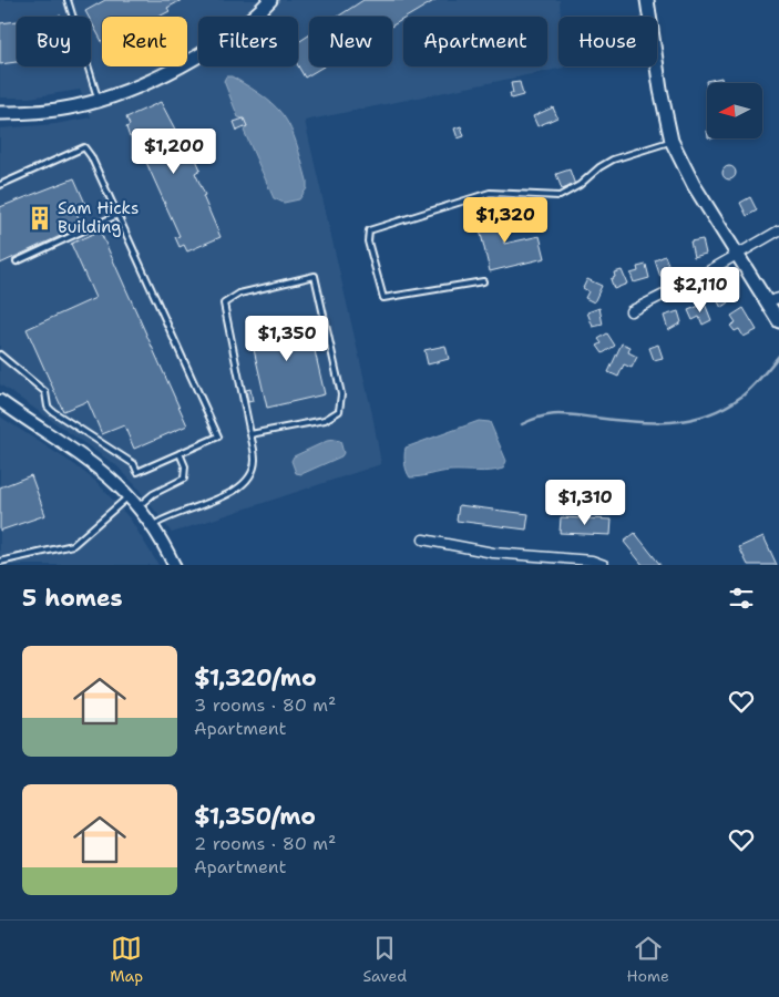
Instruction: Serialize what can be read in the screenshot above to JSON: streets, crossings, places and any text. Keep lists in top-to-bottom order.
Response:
{
  "places": {
    "building": ["Sam Hicks Building"]
  },
  "north": "left",
  "page": {
    "chip": [
      "Buy",
      "Rent",
      "Filters",
      "New",
      "Apartment",
      "House"
    ],
    "price": [
      "$1,200",
      "$1,320",
      "$2,110",
      "$1,350",
      "$1,310"
    ],
    "heading": "5 homes",
    "list": [
      {
        "name": "$1,320/mo",
        "note": "3 rooms · 80 m² · Apartment"
      },
      {
        "name": "$1,350/mo",
        "note": "2 rooms · 80 m² · Apartment"
      }
    ],
    "tabs": ["Map", "Saved", "Home"]
  }
}
